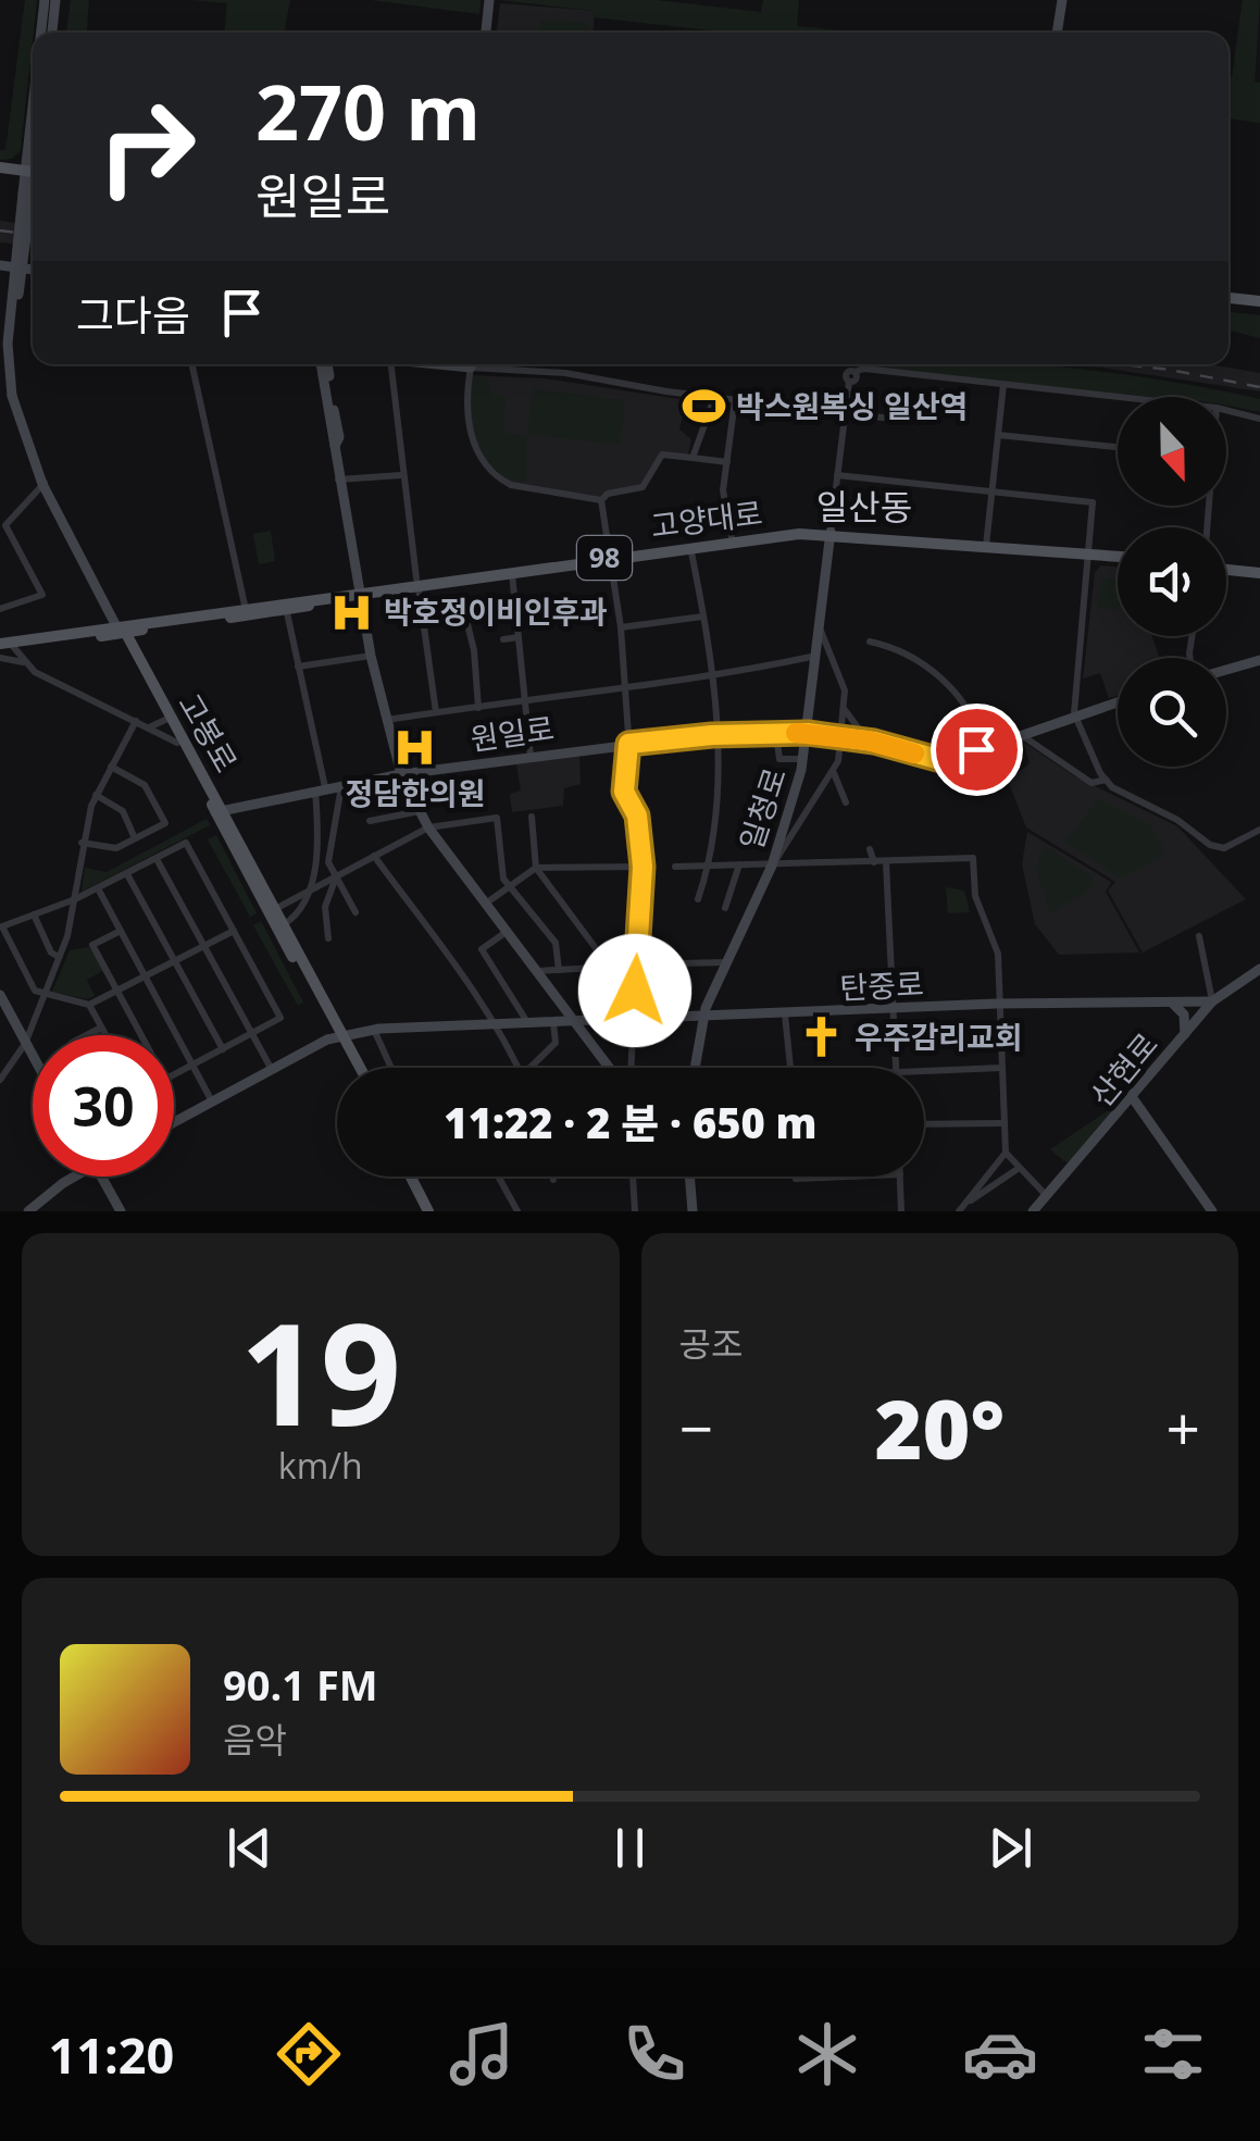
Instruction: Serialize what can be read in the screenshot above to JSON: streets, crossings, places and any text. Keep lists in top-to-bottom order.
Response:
{
  "streets": {
    "main road": ["고양대로", "98", "고봉로"],
    "street": [
      "원일로",
      "일청로",
      "탄중로",
      "산현로"
    ]
  },
  "crossings": [
    ["고양대로", "고봉로"],
    ["고양대로", "일청로"],
    ["고봉로", "원일로"],
    ["고봉로", "탄중로"],
    ["원일로", "일청로"],
    ["일청로", "탄중로"],
    ["탄중로", "산현로"]
  ],
  "districts": ["일산동"],
  "places": {
    "sports": ["박스원복싱 일산역"],
    "hospital": ["박호정이비인후과", "정담한의원"],
    "church": ["우주감리교회"]
  },
  "north": "bottom",
  "page": {
    "turn": ["270 m", "원일로"],
    "then": "그다음",
    "limit": "30",
    "trip": "11:22 · 2 분 · 650 m",
    "tile": [
      ["19", "km/h"],
      "공조"
    ],
    "heat": ["−", "20°", "+"],
    "song": ["90.1 FM", "음악"],
    "tabs": "11:20"
  }
}
